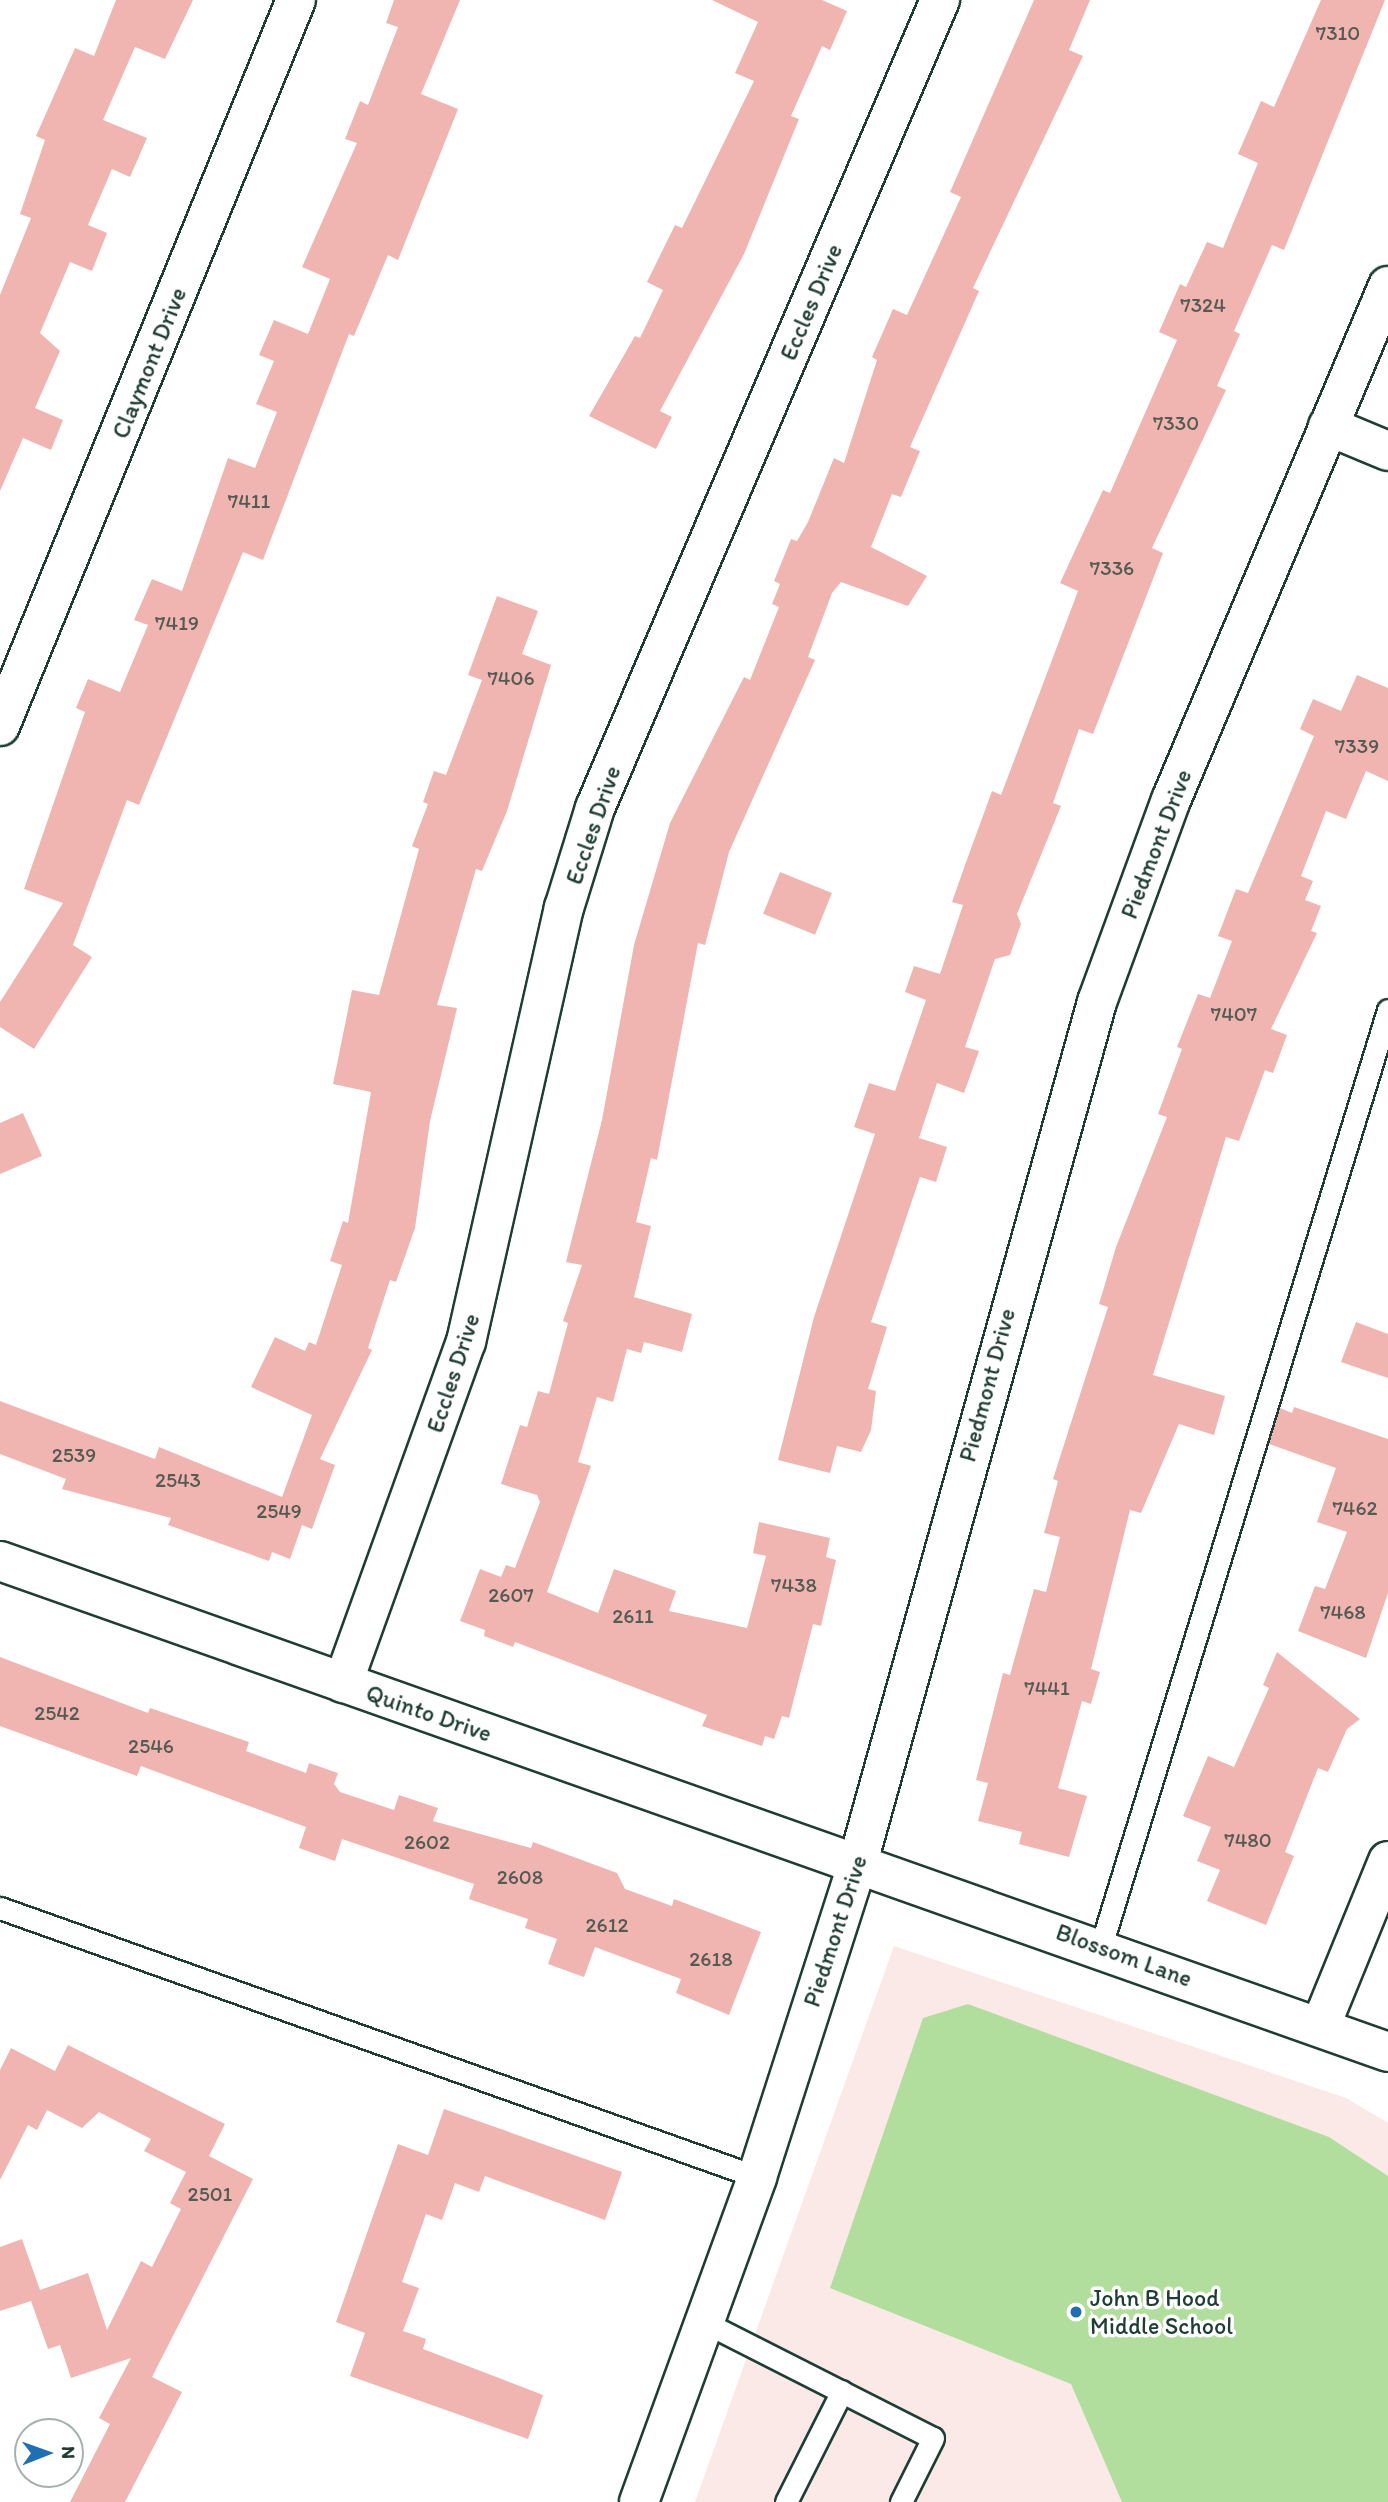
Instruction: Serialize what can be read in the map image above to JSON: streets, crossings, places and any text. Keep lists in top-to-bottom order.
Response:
{
  "streets": {
    "street": [
      "Eccles Drive",
      "Claymont Drive",
      "Piedmont Drive",
      "Quinto Drive",
      "Blossom Lane"
    ]
  },
  "crossings": [
    ["Eccles Drive", "Quinto Drive"],
    ["Piedmont Drive", "Quinto Drive"],
    ["Piedmont Drive", "Blossom Lane"],
    ["Quinto Drive", "Blossom Lane"]
  ],
  "places": ["John B Hood Middle School"],
  "house_numbers": [
    "7310",
    "7324",
    "7330",
    "7411",
    "7336",
    "7419",
    "7406",
    "7339",
    "7407",
    "2539",
    "2543",
    "7462",
    "2549",
    "7438",
    "2607",
    "7468",
    "2611",
    "7441",
    "2542",
    "2546",
    "7480",
    "2602",
    "2608",
    "2612",
    "2618",
    "2501"
  ],
  "north": "right"
}
